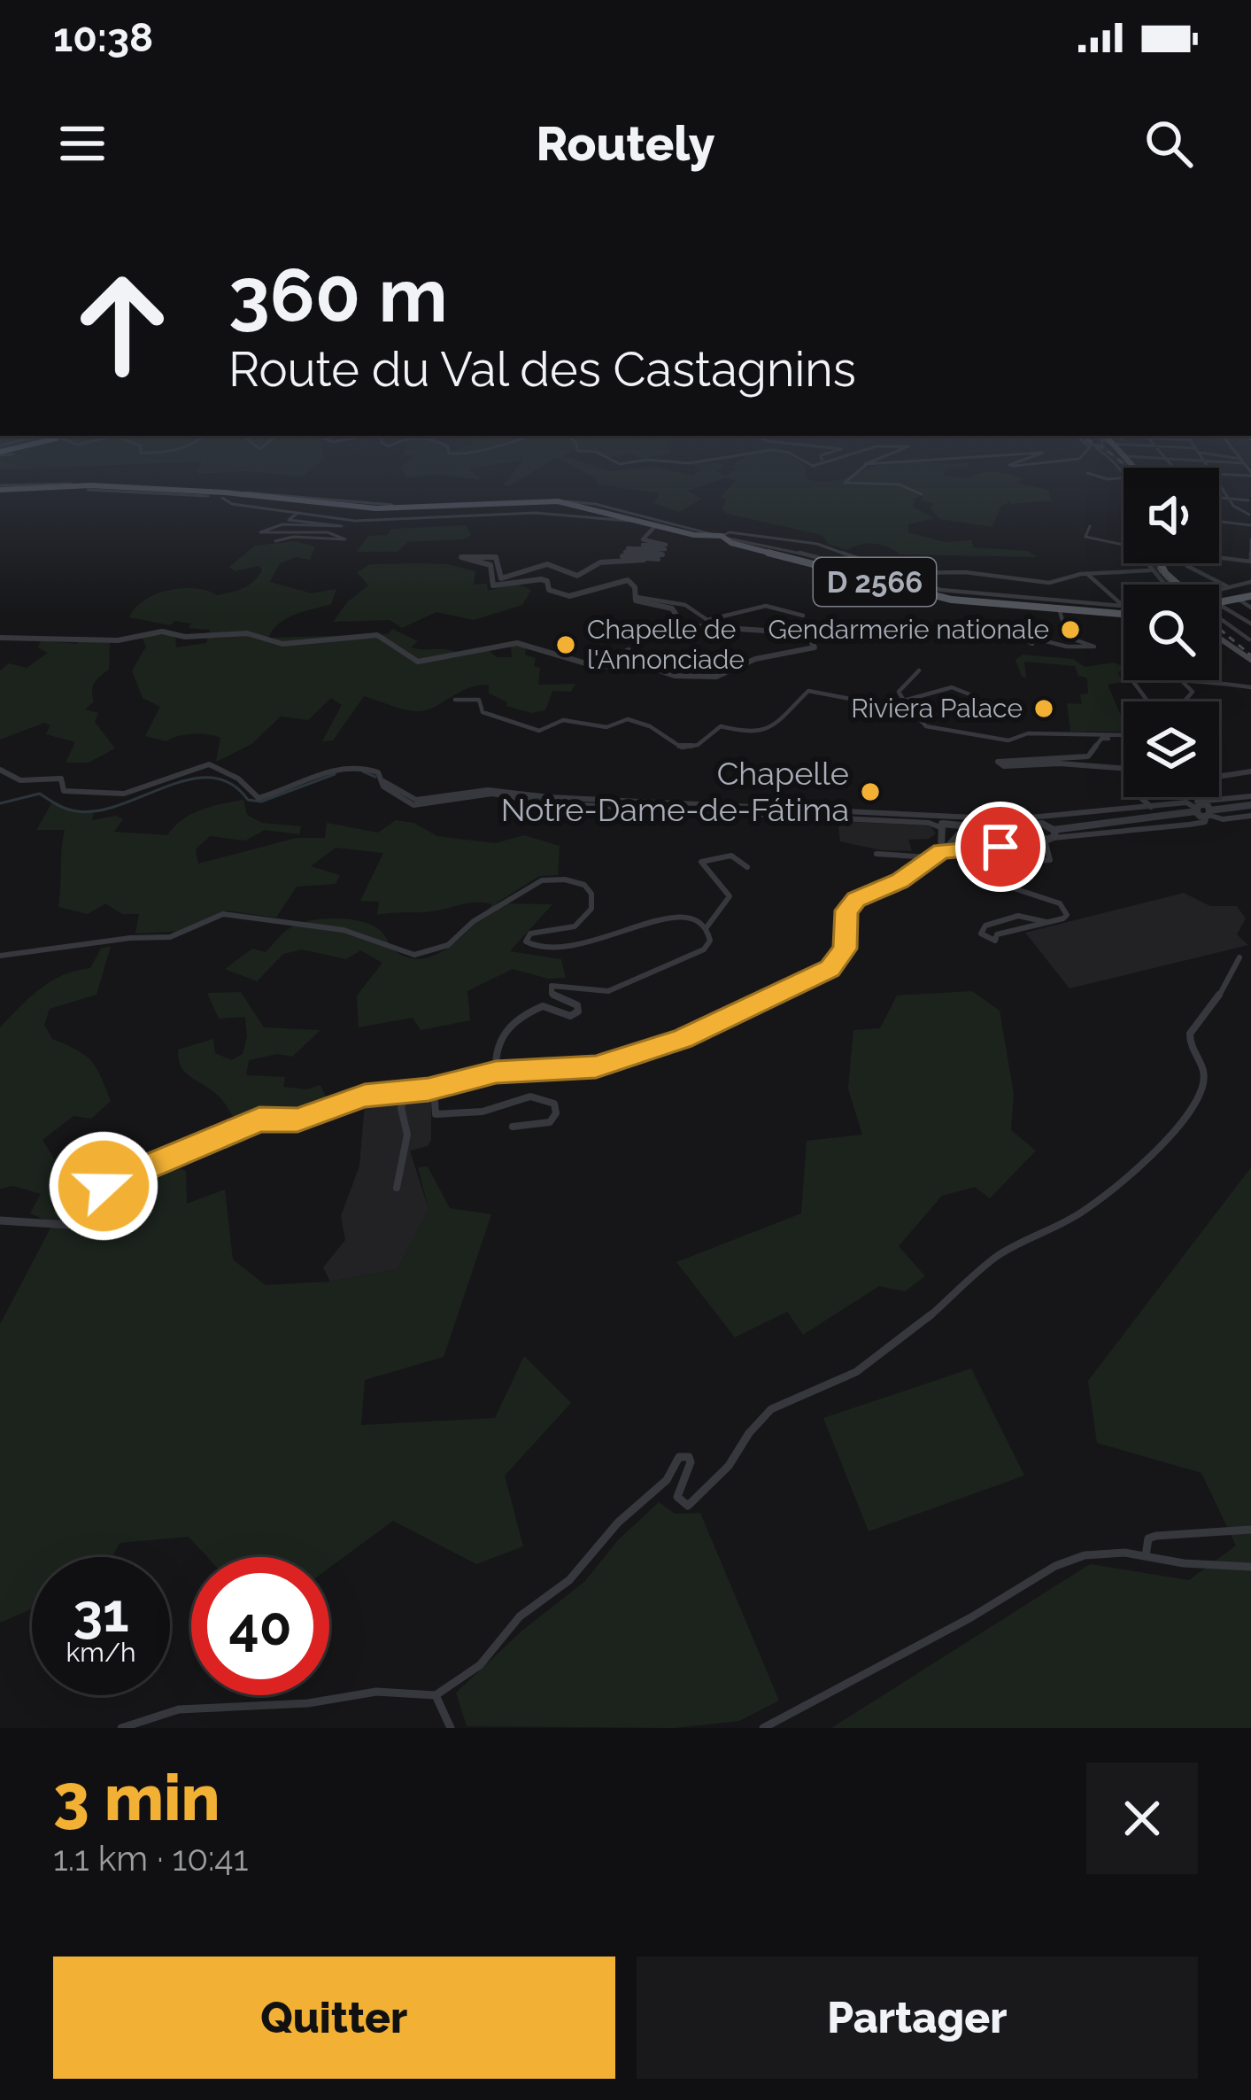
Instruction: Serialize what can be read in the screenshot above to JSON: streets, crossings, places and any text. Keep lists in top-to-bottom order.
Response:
{
  "streets": {
    "main road": ["D 2566"]
  },
  "places": [
    "Gendarmerie nationale",
    "Chapelle de l'Annonciade",
    "Riviera Palace",
    "Chapelle Notre-Dame-de-Fátima"
  ],
  "page": {
    "status": "10:38",
    "header": "Routely",
    "turn": ["360 m", "Route du Val des Castagnins"],
    "speed": "31 km/h",
    "limit": "40",
    "heading": ["3 min", "1.1 km · 10:41"],
    "buttons": ["Quitter", "Partager"]
  }
}
